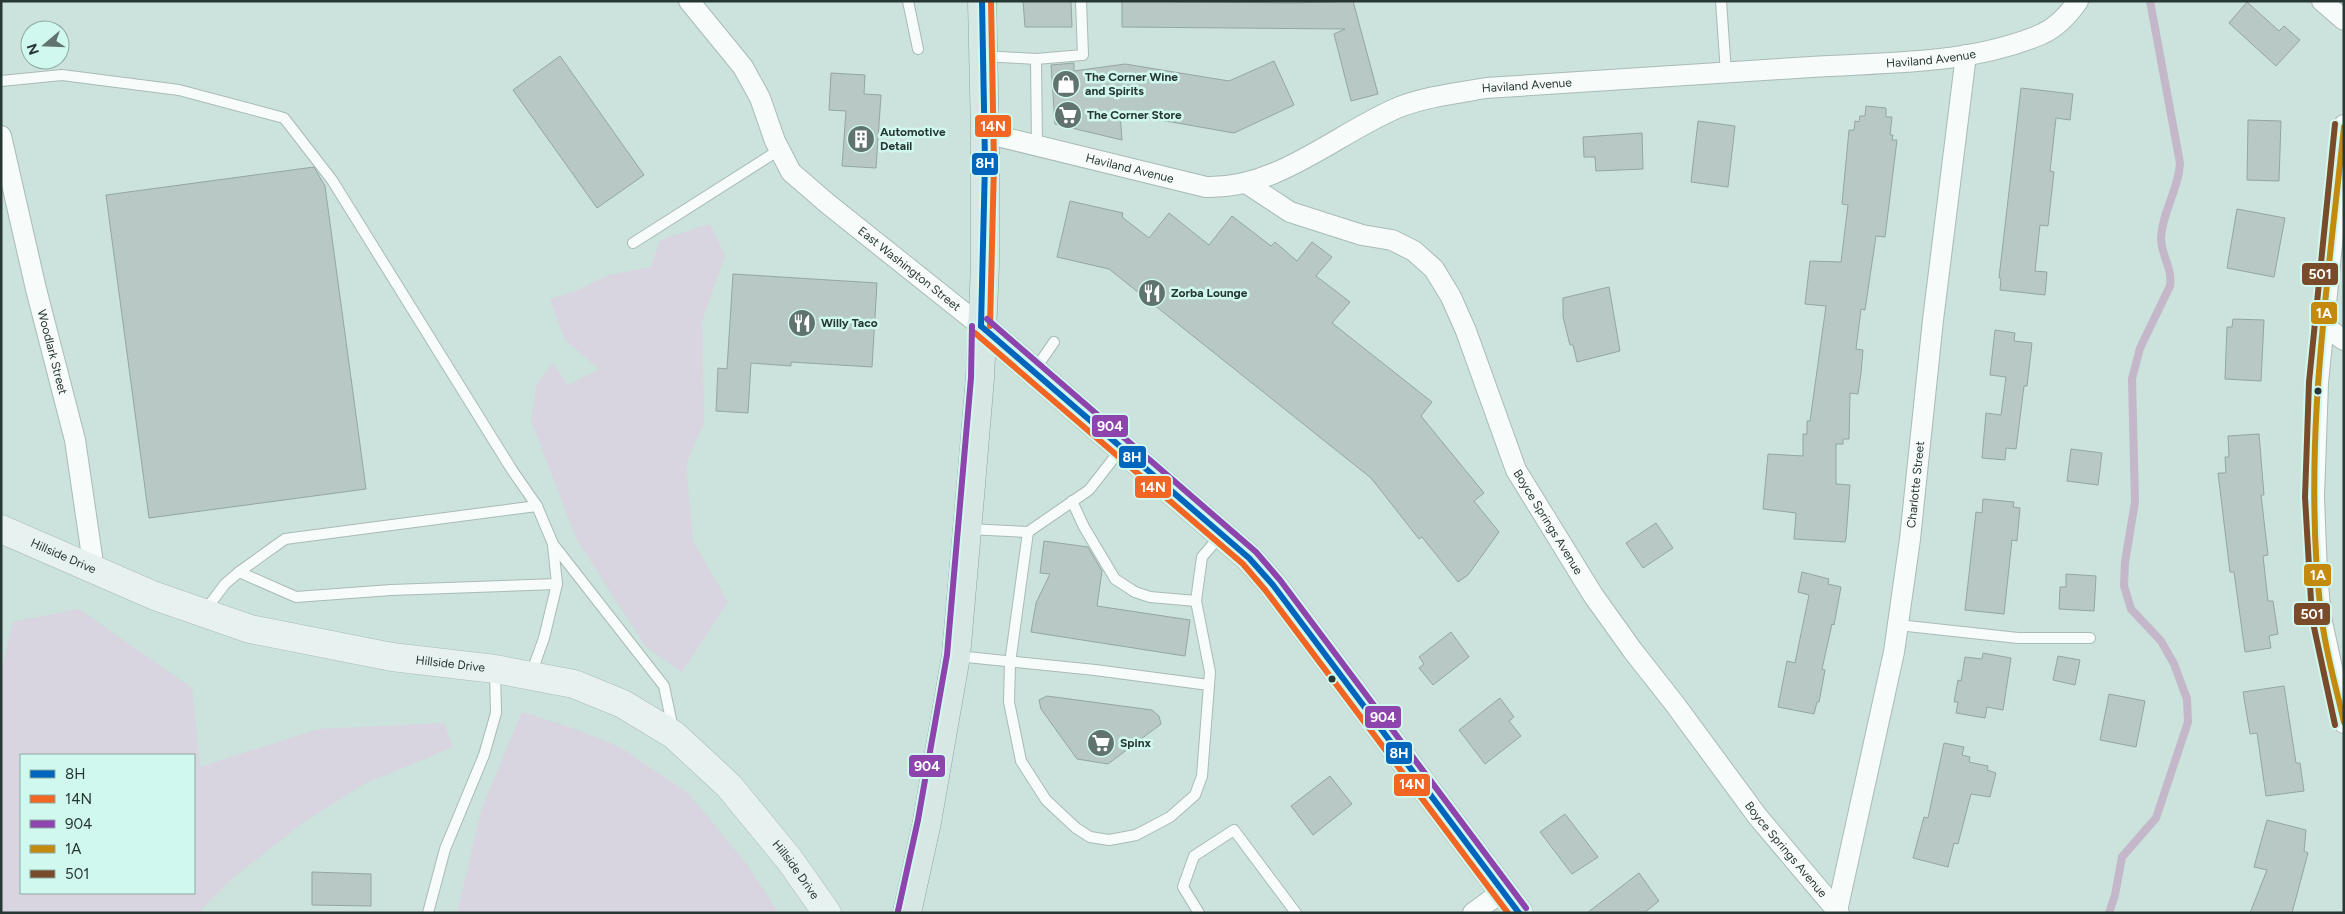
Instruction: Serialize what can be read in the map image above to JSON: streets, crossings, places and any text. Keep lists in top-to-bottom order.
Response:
{
  "streets": {
    "street": [
      "Haviland Avenue",
      "East Washington Street",
      "Woodlark Street",
      "Charlotte Street",
      "Boyce Springs Avenue",
      "Hillside Drive"
    ]
  },
  "crossings": [
    ["Haviland Avenue", "Charlotte Street"],
    ["Haviland Avenue", "Boyce Springs Avenue"],
    ["Woodlark Street", "Hillside Drive"],
    ["Charlotte Street", "Boyce Springs Avenue"]
  ],
  "places": {
    "shop": ["The Corner Wine and Spirits"],
    "supermarket": ["The Corner Store", "Spinx"],
    "building": ["Automotive Detail"],
    "restaurant": ["Zorba Lounge", "Willy Taco"]
  },
  "lines": [
    "transit line 8H",
    "transit line 14N",
    "transit line 501",
    "transit line 1A",
    "transit line 904"
  ],
  "legend": [
    "8H",
    "14N",
    "904",
    "1A",
    "501"
  ],
  "north": "left"
}
